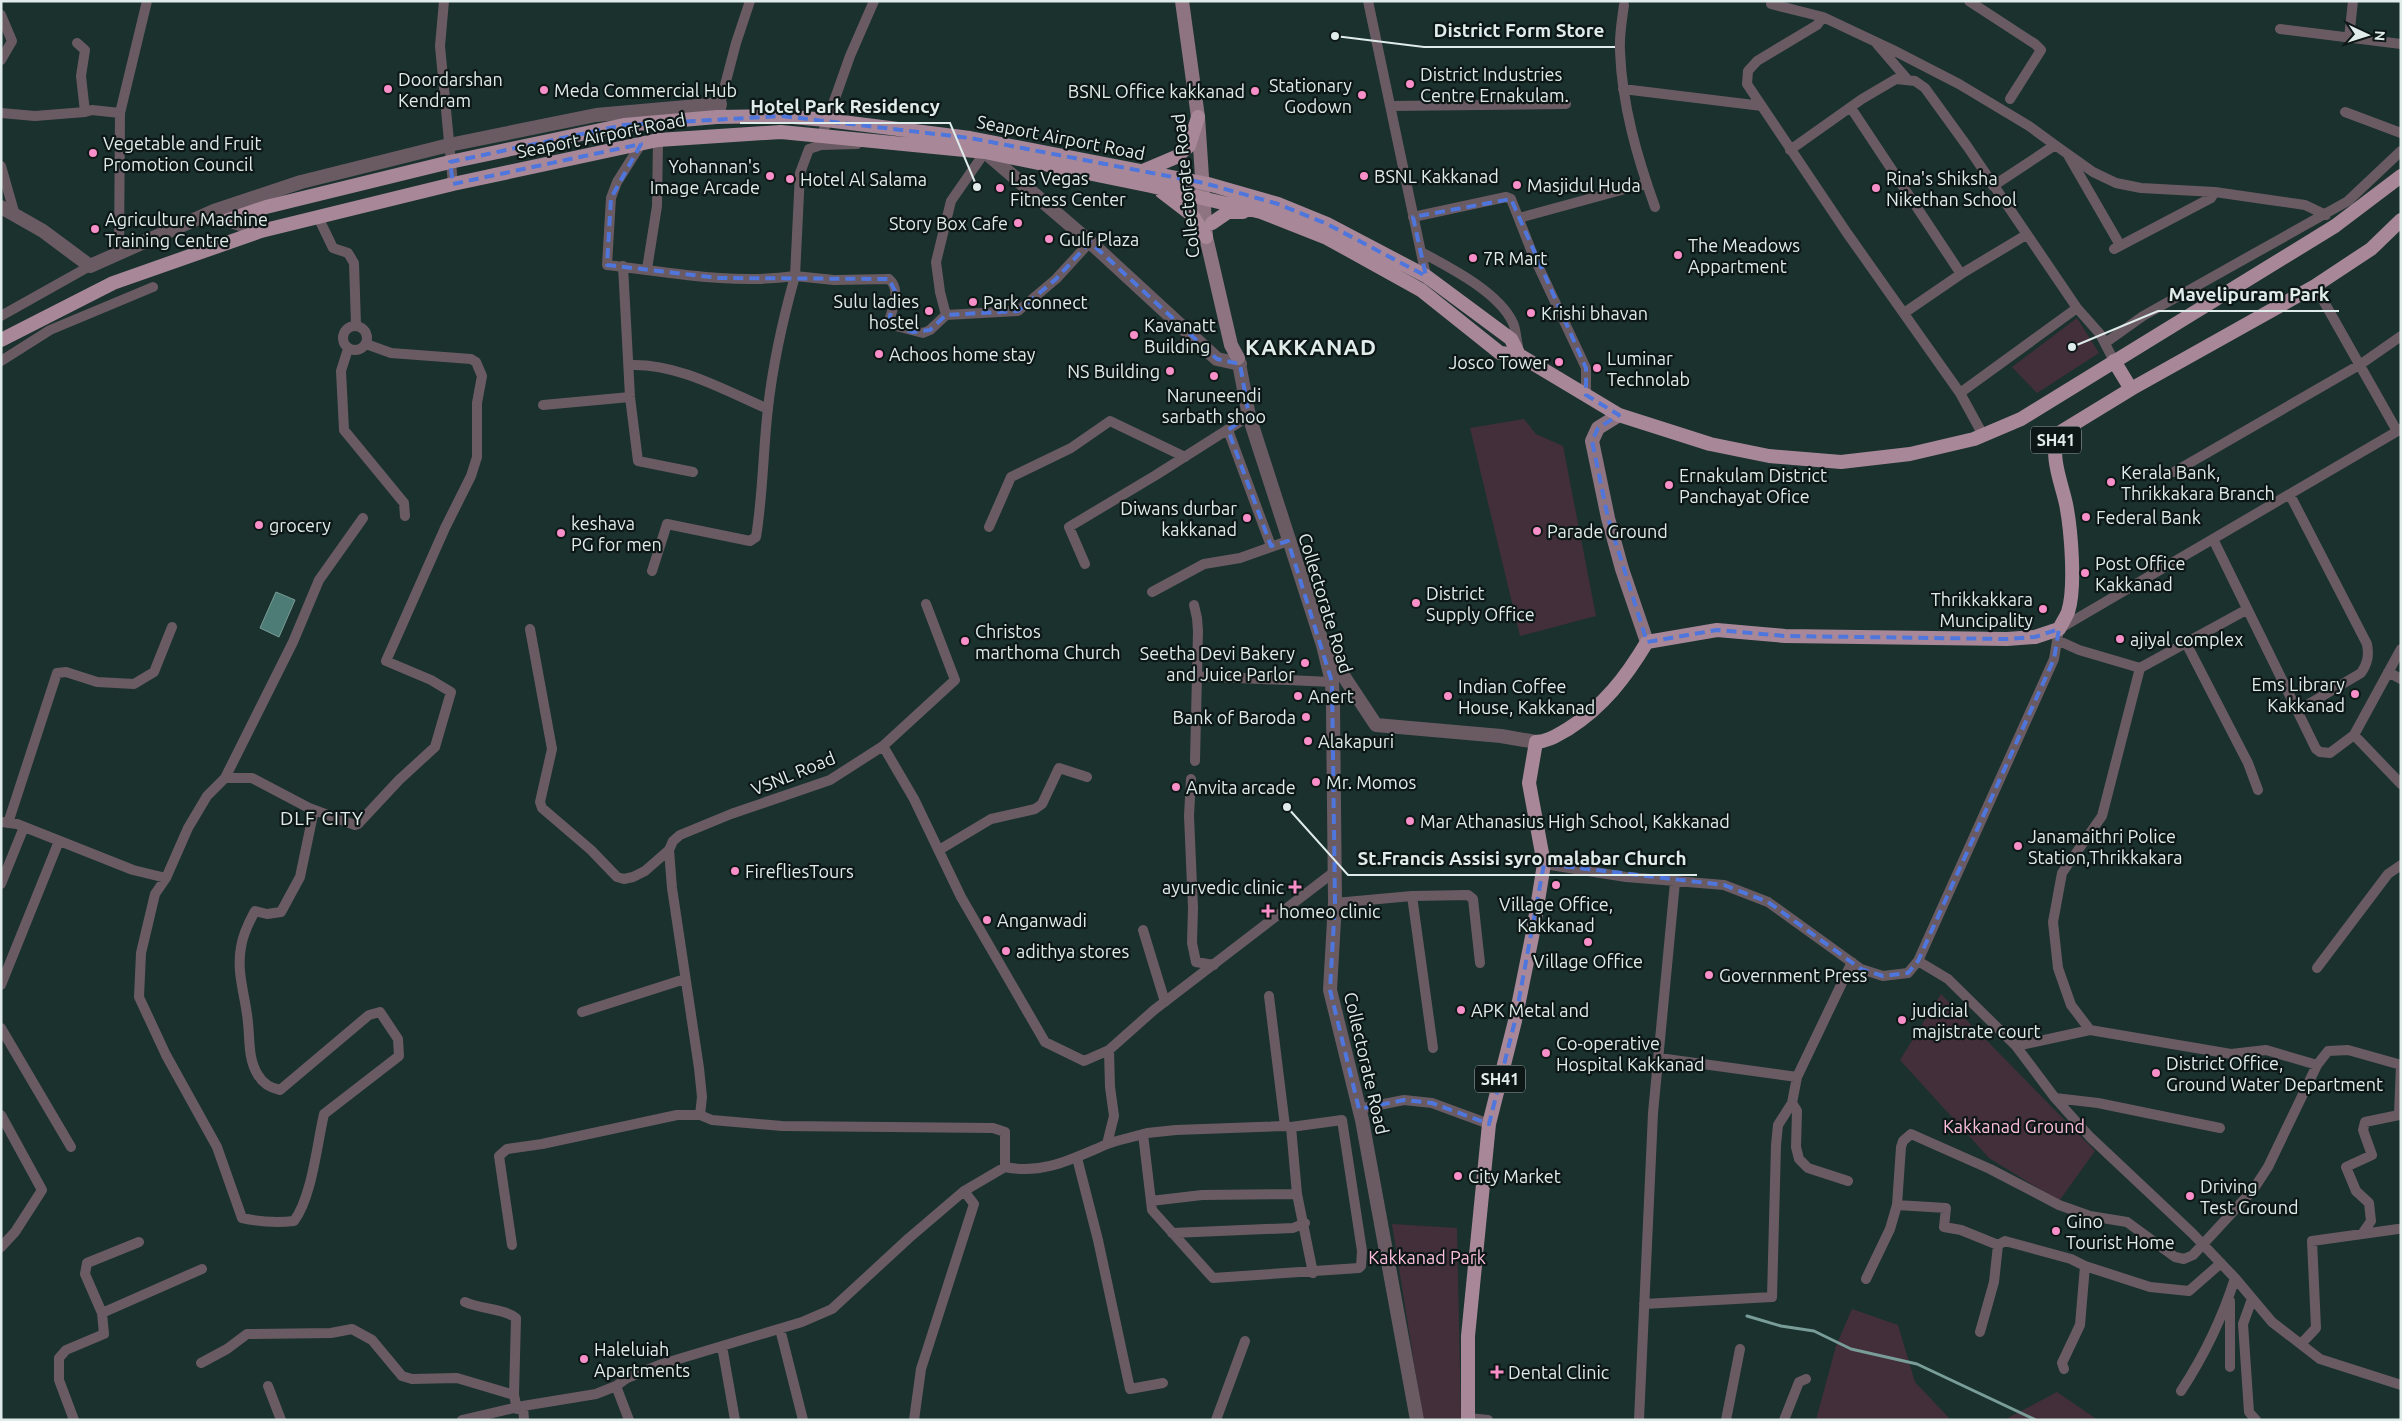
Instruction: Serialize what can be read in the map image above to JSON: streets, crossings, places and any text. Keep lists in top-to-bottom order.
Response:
{
  "streets": {
    "main road": ["Seaport Airport Road", "Collectorate Road", "SH41"],
    "street": ["VSNL Road"]
  },
  "crossings": [
    ["Seaport Airport Road", "Collectorate Road"]
  ],
  "districts": ["KAKKANAD", "DLF CITY"],
  "parks": ["Kakkanad Ground", "Kakkanad Park"],
  "places": {
    "other": [
      "District Form Store",
      "District Industries Centre Ernakulam.",
      "Doordarshan Kendram",
      "Meda Commercial Hub",
      "BSNL Office kakkanad",
      "Stationary Godown",
      "Vegetable and Fruit Promotion Council",
      "Yohannan's Image Arcade",
      "BSNL Kakkanad",
      "Hotel Al Salama",
      "Masjidul Huda",
      "Hotel Park Residency",
      "Las Vegas Fitness Center",
      "Rina's Shiksha Nikethan School",
      "Story Box Cafe",
      "Agriculture Machine Training Centre",
      "Gulf Plaza",
      "The Meadows Appartment",
      "7R Mart",
      "Park connect",
      "Sulu ladies hostel",
      "Krishi bhavan",
      "Kavanatt Building",
      "Mavelipuram Park",
      "Achoos home stay",
      "Josco Tower",
      "Luminar Technolab",
      "NS Building",
      "Naruneendi sarbath shoo",
      "Kerala Bank, Thrikkakara Branch",
      "Ernakulam District Panchayat Ofice",
      "Federal Bank",
      "Diwans durbar kakkanad",
      "grocery",
      "Parade Ground",
      "keshava PG for men",
      "Post Office Kakkanad",
      "District Supply Office",
      "Thrikkakkara Muncipality",
      "ajiyal complex",
      "Christos marthoma Church",
      "Seetha Devi Bakery and Juice Parlor",
      "Ems Library Kakkanad",
      "Anert",
      "Indian Coffee House, Kakkanad",
      "Bank of Baroda",
      "Alakapuri",
      "Mr. Momos",
      "Anvita arcade",
      "St.Francis Assisi syro malabar Church",
      "Mar Athanasius High School, Kakkanad",
      "Janamaithri Police Station,Thrikkakara",
      "FirefliesTours",
      "Village Office, Kakkanad",
      "Anganwadi",
      "Village Office",
      "adithya stores",
      "Government Press",
      "APK Metal and",
      "judicial majistrate court",
      "Co-operative Hospital Kakkanad",
      "District Office, Ground Water Department",
      "City Market",
      "Driving Test Ground",
      "Gino Tourist Home",
      "Haleluiah Apartments"
    ],
    "health": ["ayurvedic clinic", "homeo clinic", "Dental Clinic"]
  },
  "north": "right"
}
